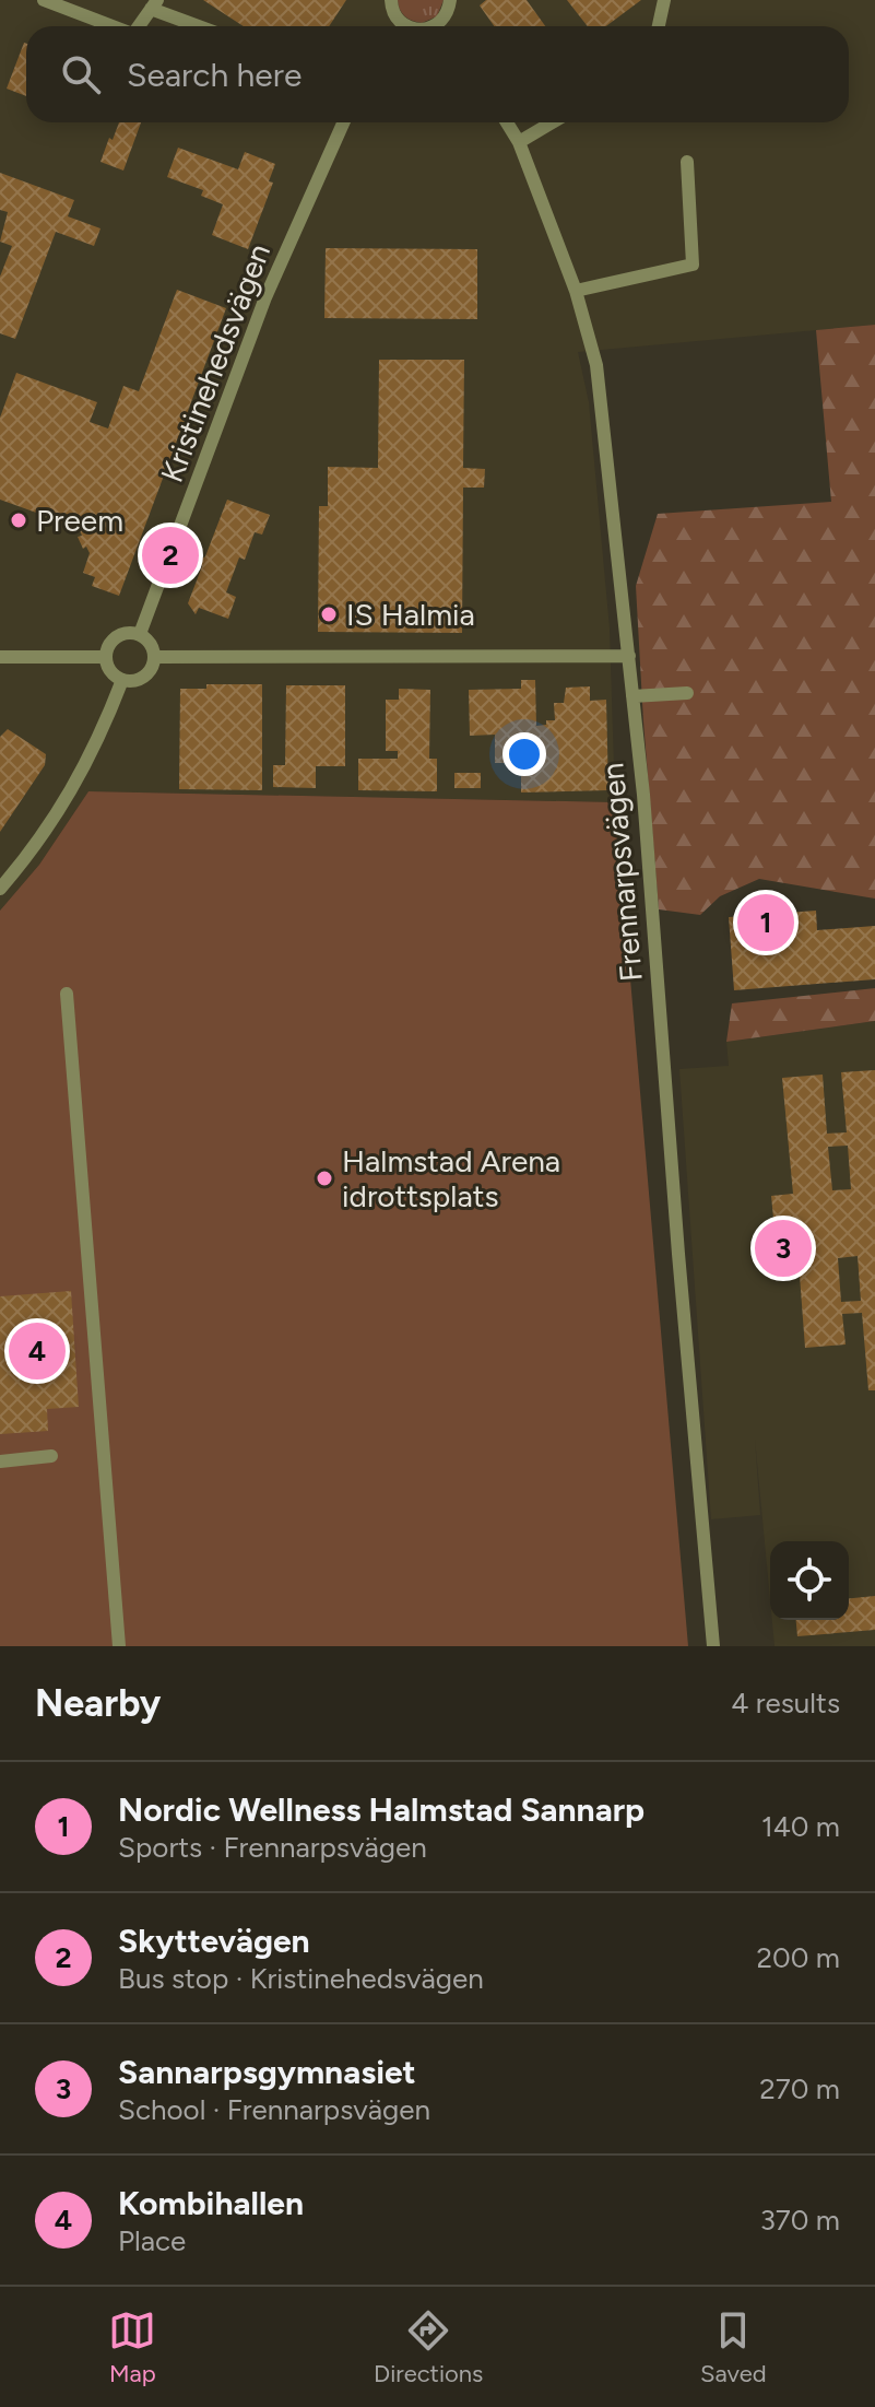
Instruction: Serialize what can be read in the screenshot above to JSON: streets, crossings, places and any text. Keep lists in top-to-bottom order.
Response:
{
  "streets": {
    "street": ["Kristinehedsvägen", "Frennarpsvägen"]
  },
  "places": ["Preem", "IS Halmia", "Halmstad Arena idrottsplats"],
  "page": {
    "search": "Search here",
    "pins": [
      "2",
      "1",
      "3",
      "4"
    ],
    "heading": ["Nearby", "4 results"],
    "list": [
      {
        "mark": "1",
        "name": "Nordic Wellness Halmstad Sannarp",
        "note": "Sports · Frennarpsvägen",
        "value": "140 m"
      },
      {
        "mark": "2",
        "name": "Skyttevägen",
        "note": "Bus stop · Kristinehedsvägen",
        "value": "200 m"
      },
      {
        "mark": "3",
        "name": "Sannarpsgymnasiet",
        "note": "School · Frennarpsvägen",
        "value": "270 m"
      },
      {
        "mark": "4",
        "name": "Kombihallen",
        "note": "Place",
        "value": "370 m"
      }
    ],
    "nav": ["Map", "Directions", "Saved"]
  }
}
